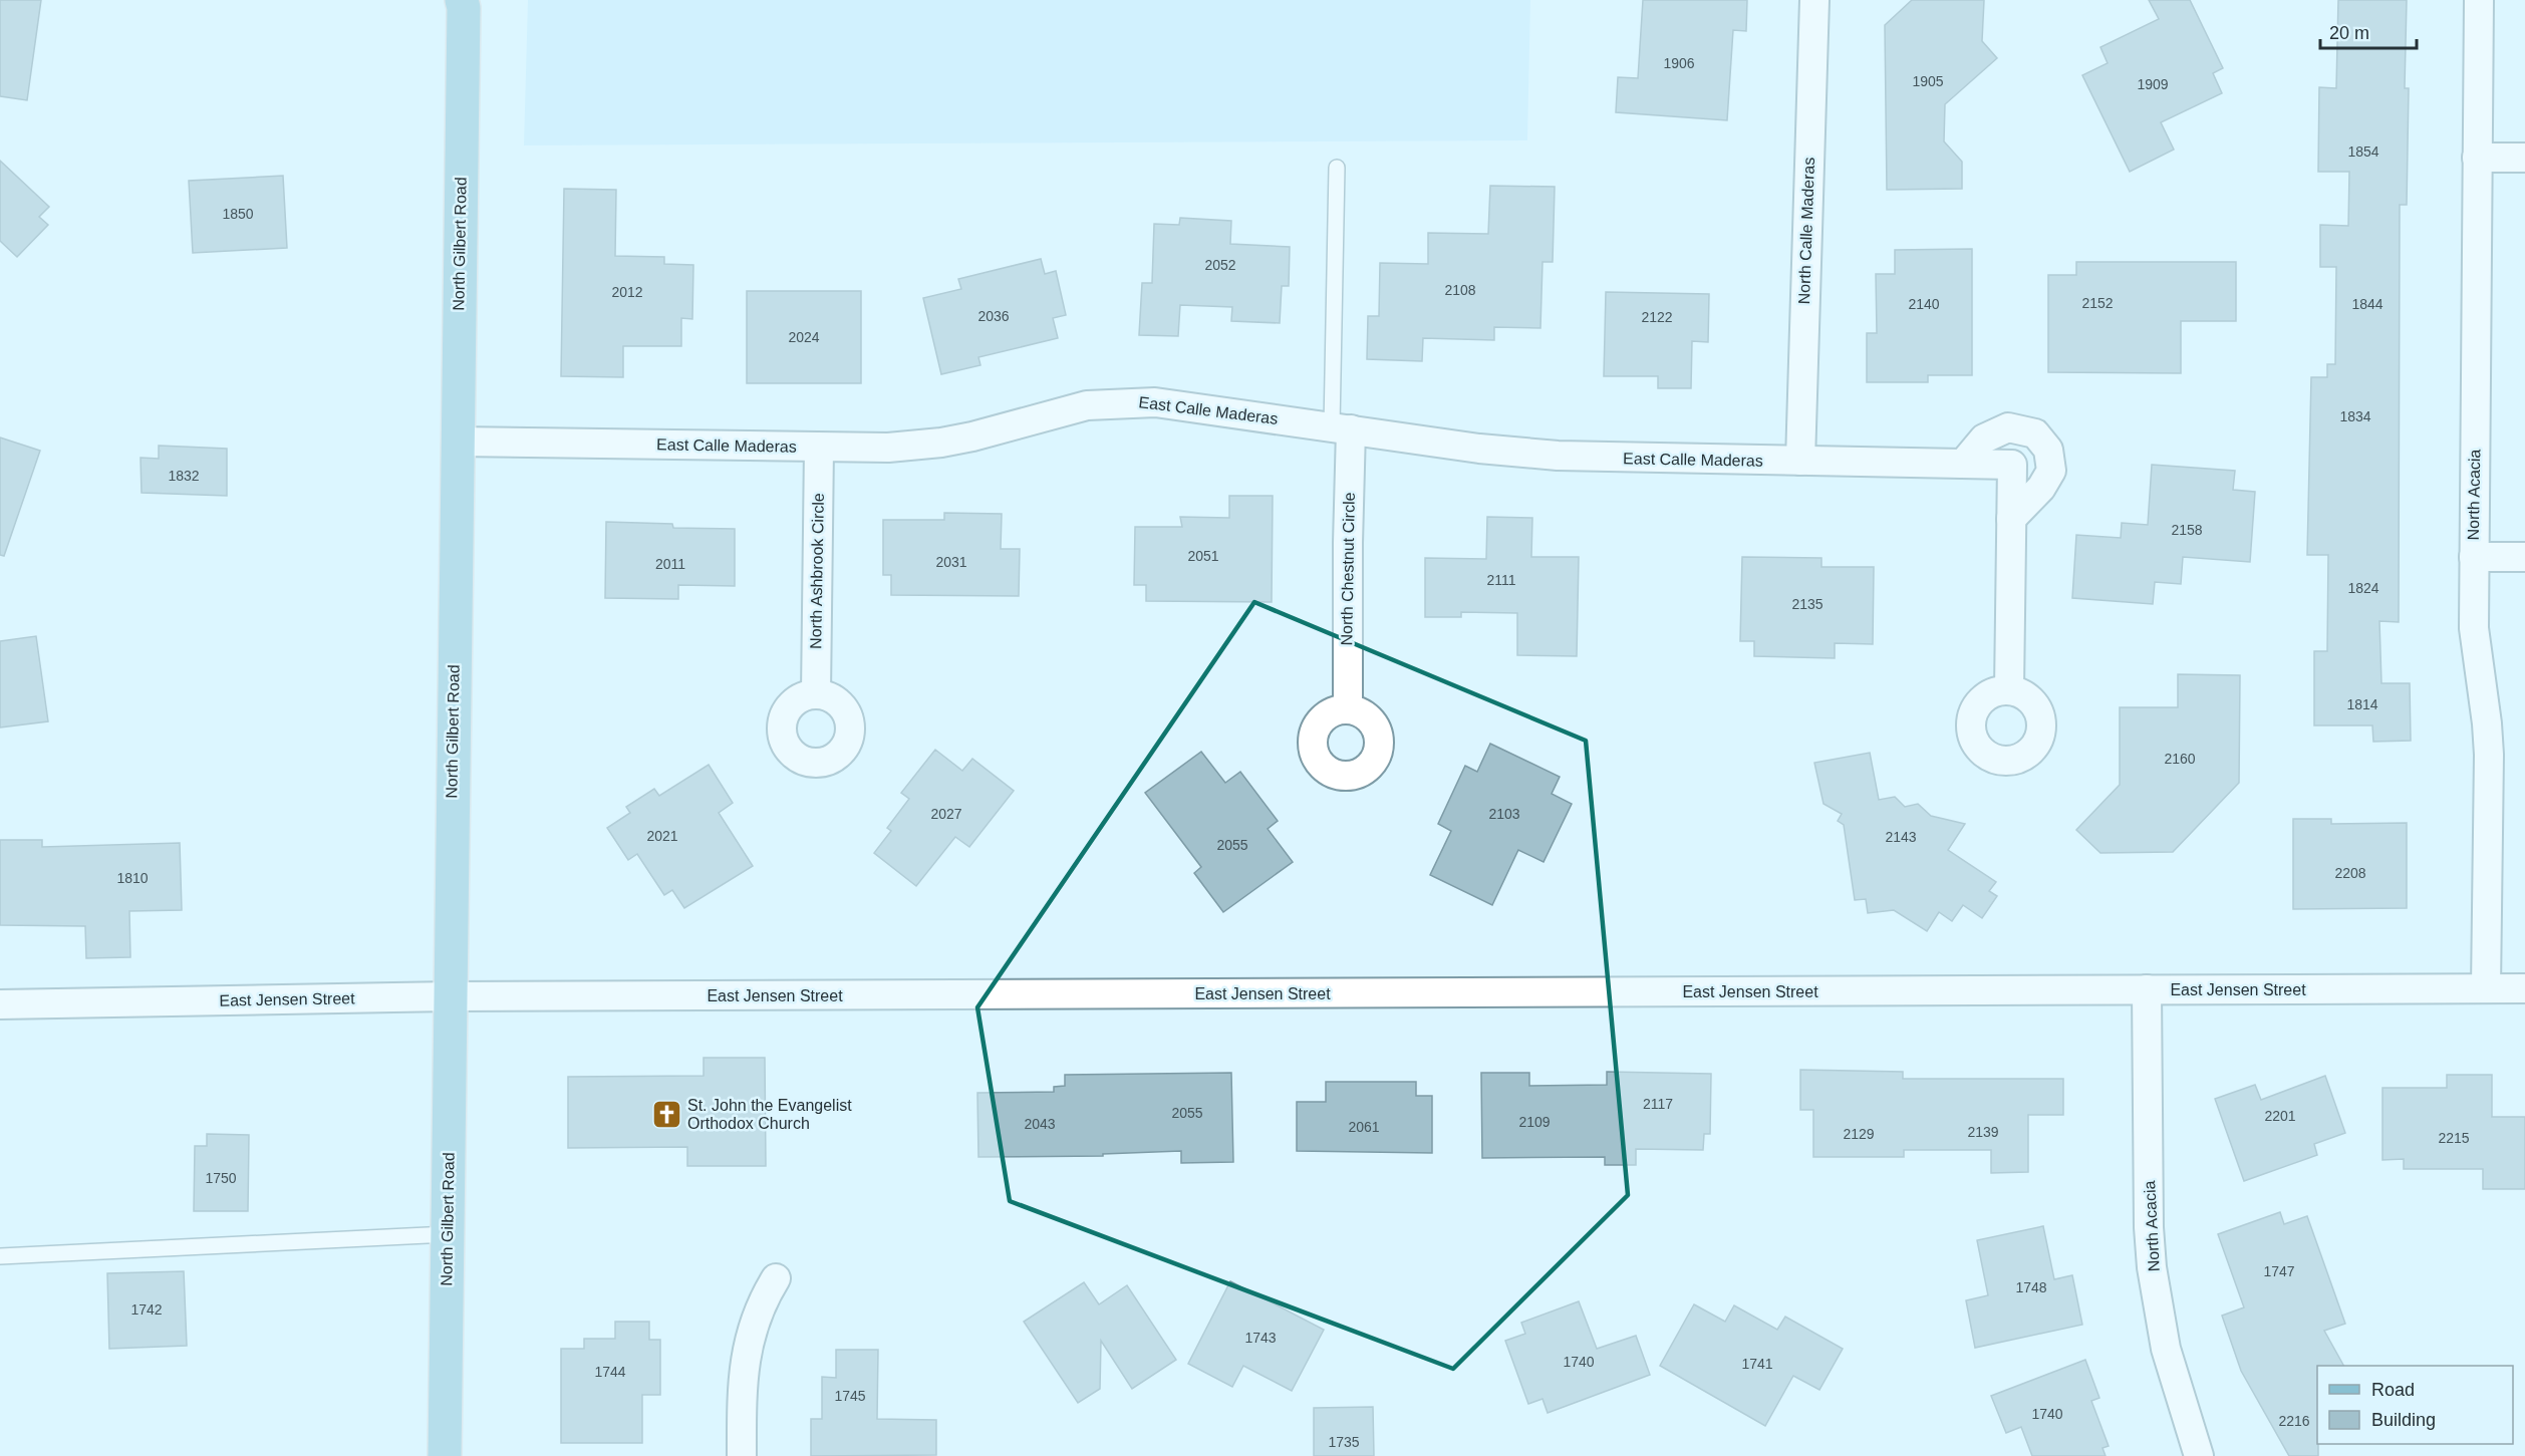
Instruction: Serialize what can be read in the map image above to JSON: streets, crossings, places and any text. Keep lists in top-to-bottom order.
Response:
{
  "streets": {
    "main road": ["North Gilbert Road"],
    "street": [
      "North Calle Maderas",
      "East Calle Maderas",
      "North Acacia",
      "North Chestnut Circle",
      "North Ashbrook Circle",
      "East Jensen Street"
    ]
  },
  "crossings": [
    ["North Calle Maderas", "East Calle Maderas"],
    ["North Gilbert Road", "East Calle Maderas"],
    ["North Gilbert Road", "East Jensen Street"],
    ["East Calle Maderas", "North Chestnut Circle"],
    ["East Calle Maderas", "North Ashbrook Circle"],
    ["North Acacia", "East Jensen Street"]
  ],
  "places": {
    "church": ["St. John the Evangelist Orthodox Church"]
  },
  "house_numbers": [
    "1906",
    "1905",
    "1909",
    "1854",
    "1850",
    "2052",
    "2108",
    "2012",
    "2152",
    "2140",
    "1844",
    "2036",
    "2122",
    "2024",
    "1834",
    "1832",
    "2158",
    "2051",
    "2031",
    "2011",
    "2111",
    "1824",
    "2135",
    "1814",
    "2160",
    "2027",
    "2103",
    "2021",
    "2143",
    "2055",
    "2208",
    "1810",
    "2117",
    "2055",
    "2201",
    "2109",
    "2043",
    "2061",
    "2139",
    "2129",
    "2215",
    "1750",
    "1747",
    "1748",
    "1742",
    "1743",
    "1740",
    "1741",
    "1744",
    "1745",
    "1740",
    "2216",
    "1735"
  ],
  "legend": ["Road", "Building"],
  "scale_bar": "20 m"
}
